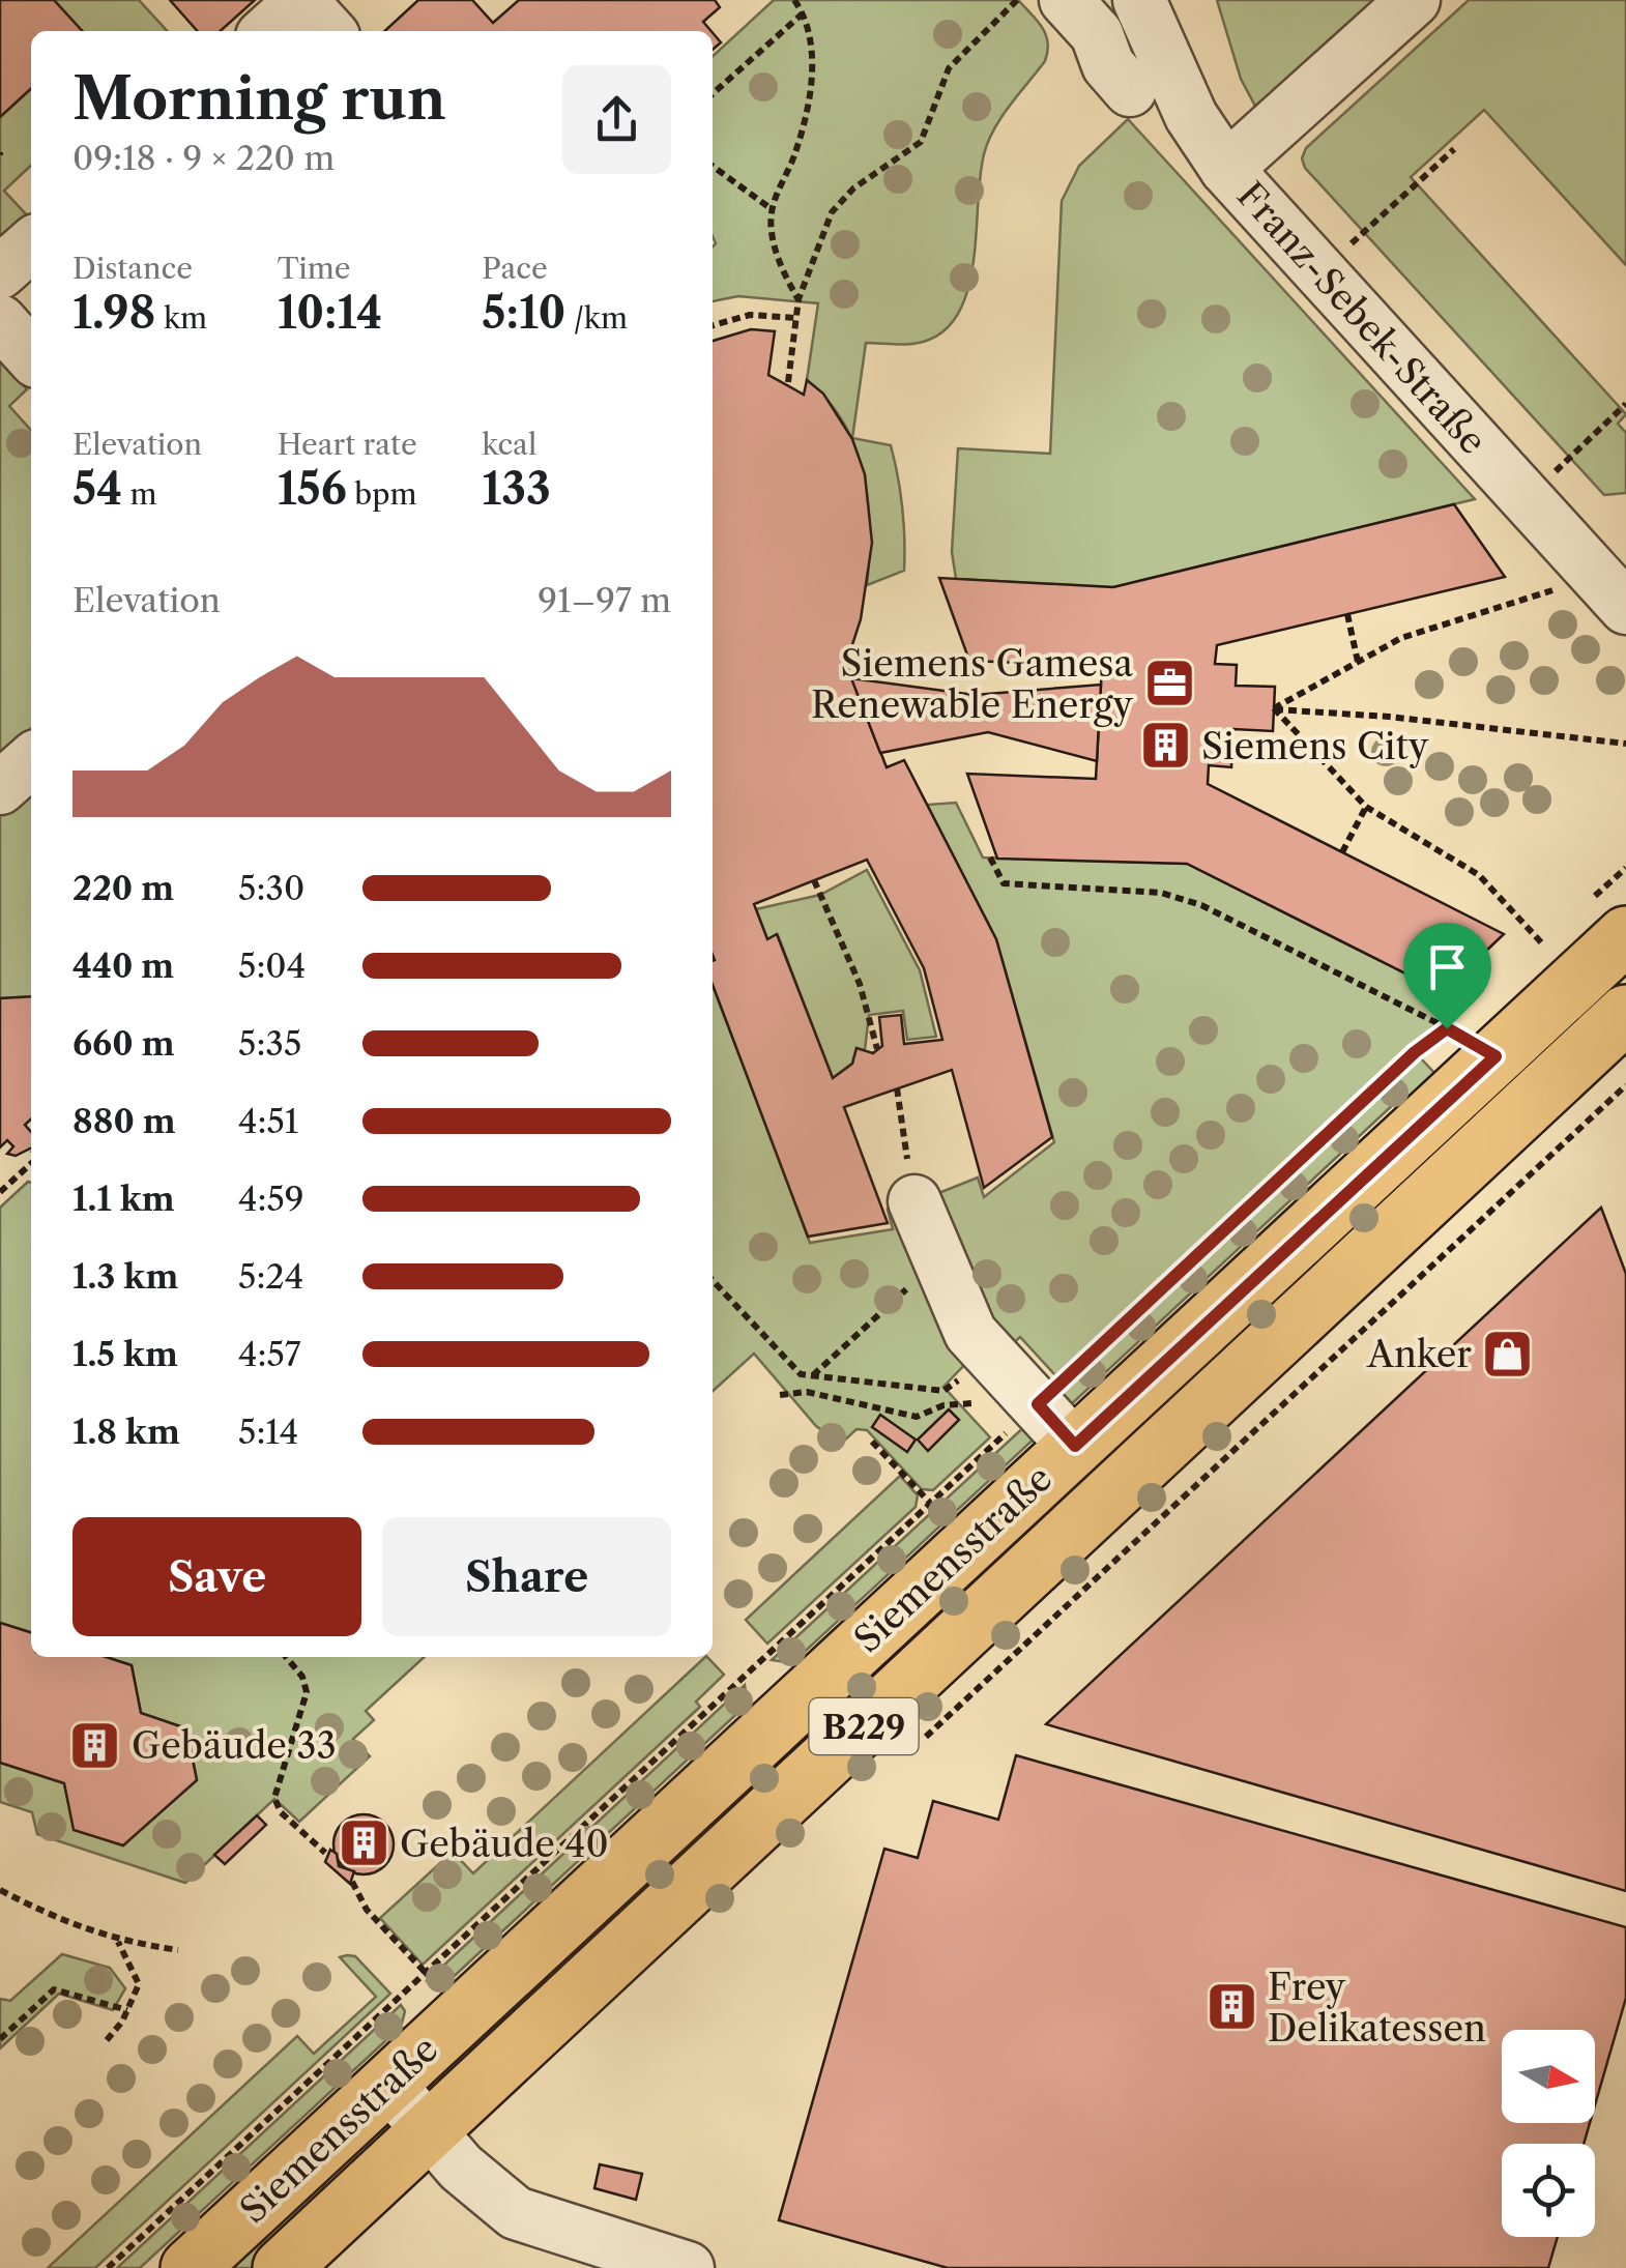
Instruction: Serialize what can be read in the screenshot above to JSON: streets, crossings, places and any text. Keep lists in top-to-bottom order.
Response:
{
  "streets": {
    "main road": ["Siemensstraße", "B229"],
    "street": ["Franz-Sebek-Straße"]
  },
  "places": {
    "office": ["Siemens Gamesa Renewable Energy"],
    "building": [
      "Siemens City",
      "Gebäude 33",
      "Gebäude 40",
      "Frey Delikatessen"
    ],
    "shop": ["Anker"]
  },
  "north": "right",
  "page": {
    "heading": ["Morning run", "09:18 · 9 × 220 m"],
    "stats": [
      ["Distance", "1.98 km"],
      ["Time", "10:14"],
      ["Pace", "5:10 /km"],
      ["Elevation", "54 m"],
      ["Heart rate", "156 bpm"],
      ["kcal", "133"]
    ],
    "chart": ["Elevation", "91–97 m"],
    "list": [
      {
        "name": "220 m",
        "note": "5:30"
      },
      {
        "name": "440 m",
        "note": "5:04"
      },
      {
        "name": "660 m",
        "note": "5:35"
      },
      {
        "name": "880 m",
        "note": "4:51"
      },
      {
        "name": "1.1 km",
        "note": "4:59"
      },
      {
        "name": "1.3 km",
        "note": "5:24"
      },
      {
        "name": "1.5 km",
        "note": "4:57"
      },
      {
        "name": "1.8 km",
        "note": "5:14"
      }
    ],
    "buttons": ["Save", "Share"]
  }
}
